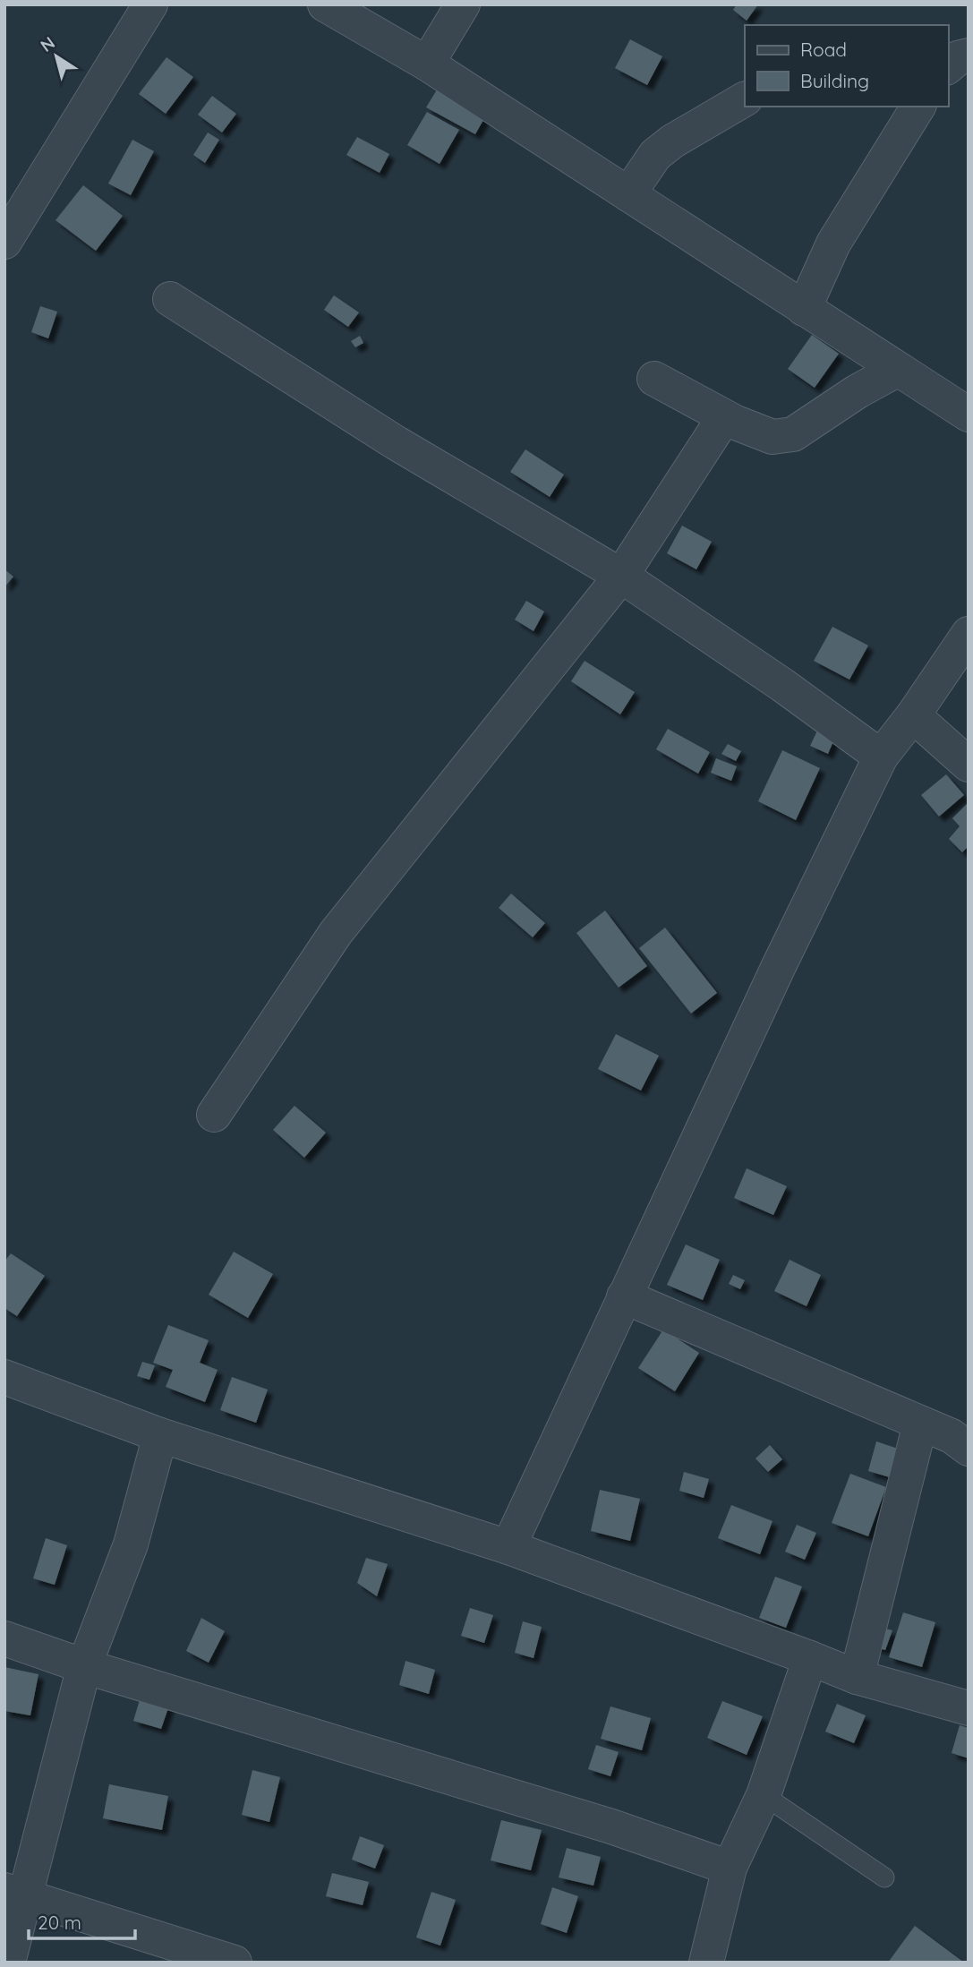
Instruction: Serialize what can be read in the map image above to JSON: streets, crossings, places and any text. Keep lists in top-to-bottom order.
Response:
{
  "legend": ["Road", "Building"],
  "scale_bar": "20 m",
  "north": "top left"
}
